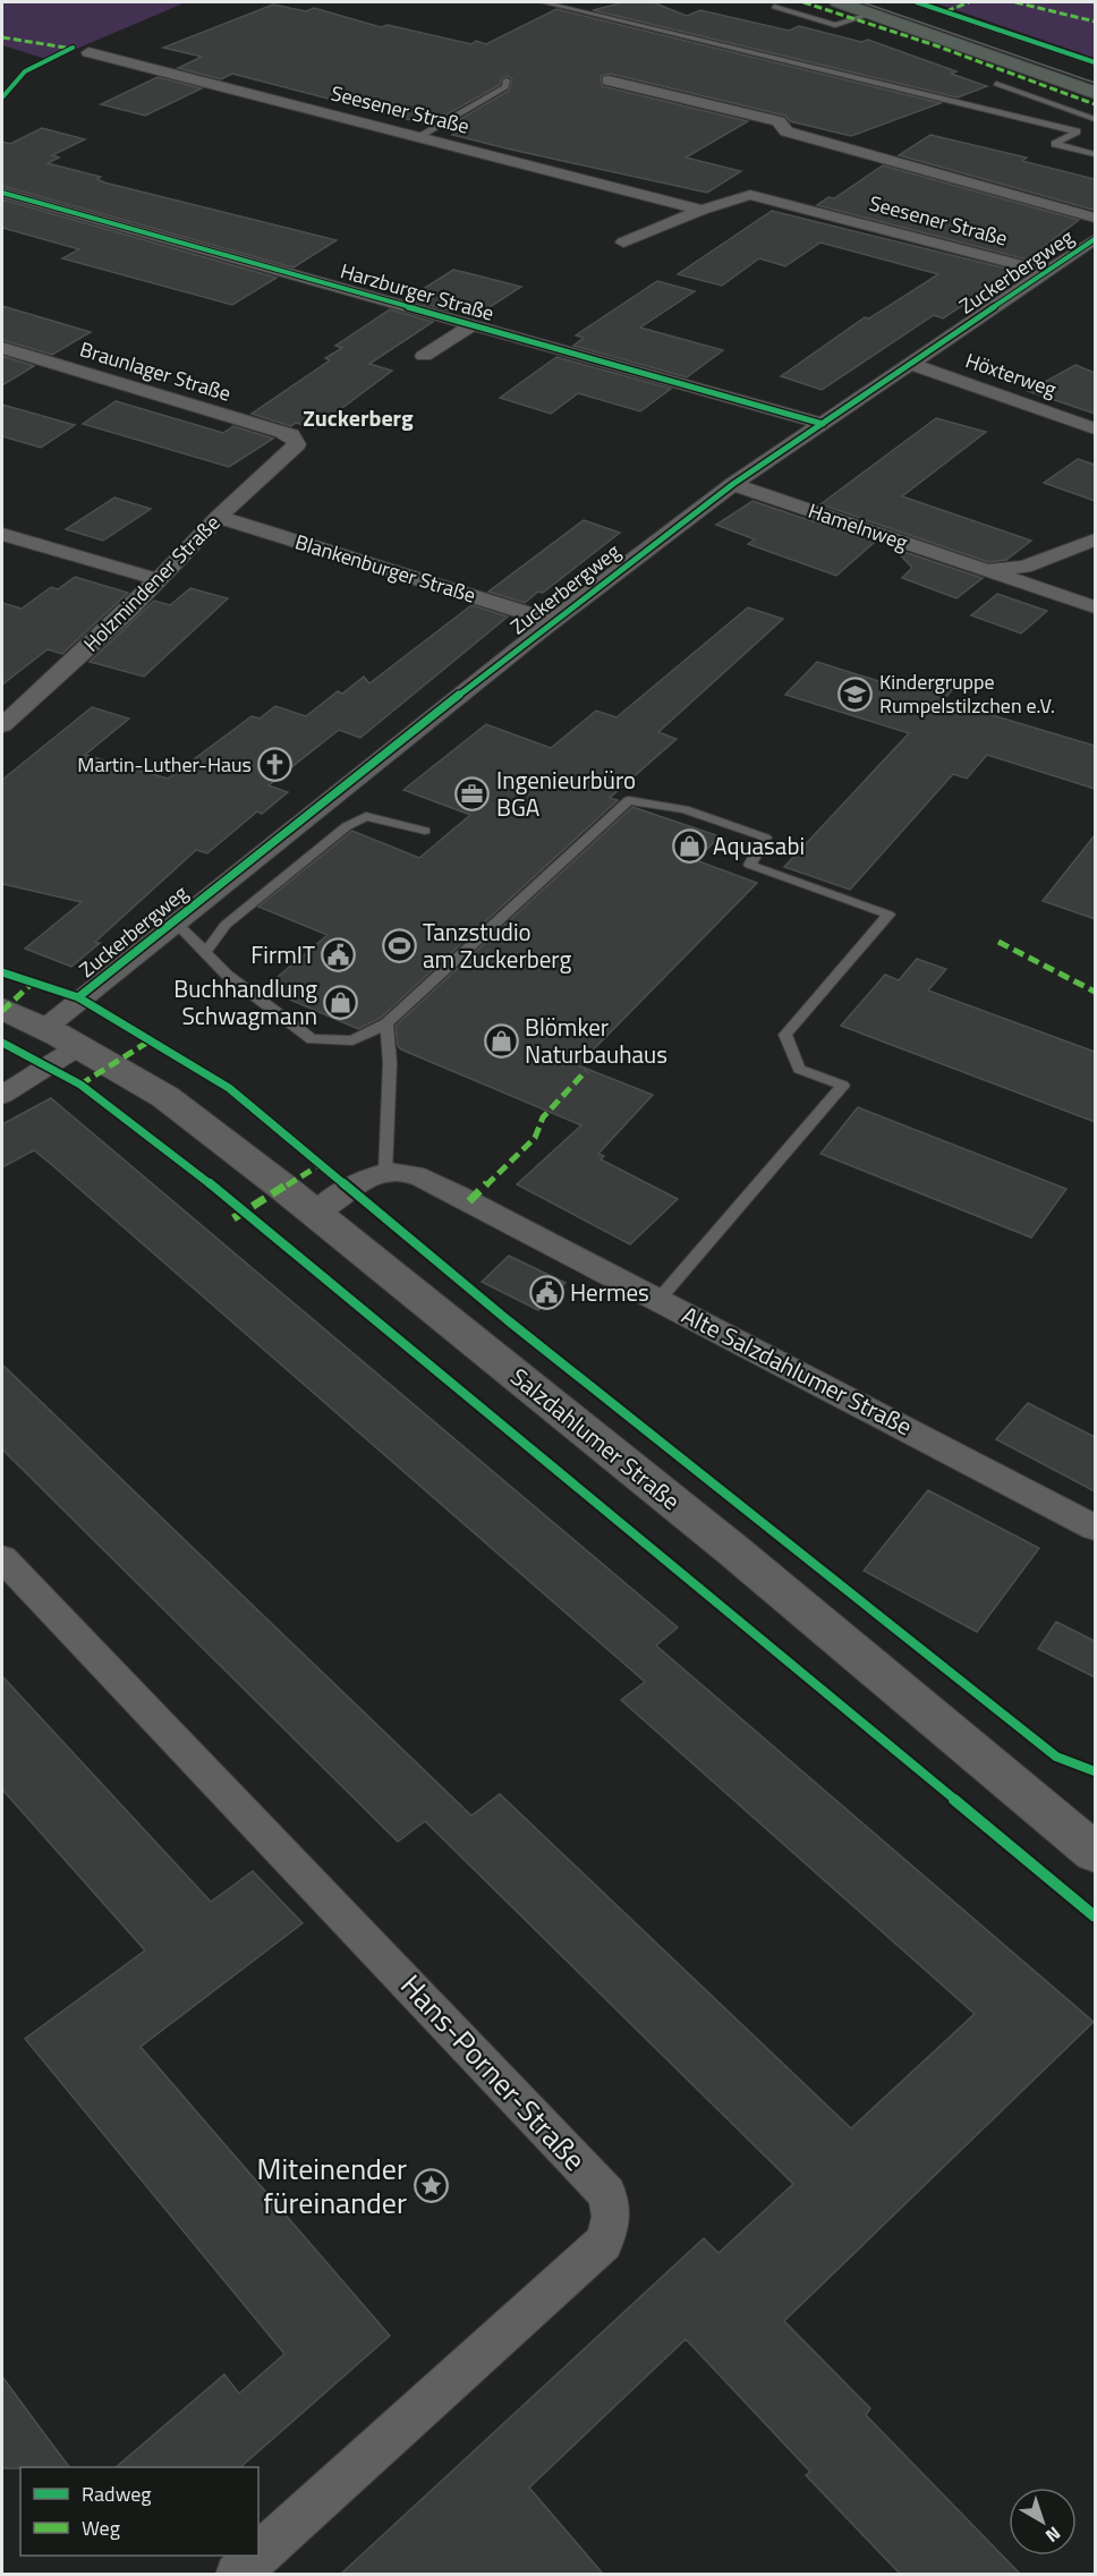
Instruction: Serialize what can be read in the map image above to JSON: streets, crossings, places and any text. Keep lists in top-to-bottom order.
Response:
{
  "streets": {
    "main road": ["Salzdahlumer Straße"],
    "street": [
      "Seesener Straße",
      "Zuckerbergweg",
      "Harzburger Straße",
      "Braunlager Straße",
      "Höxterweg",
      "Hamelnweg",
      "Blankenburger Straße",
      "Holzmindener Straße",
      "Alte Salzdahlumer Straße",
      "Hans-Porner-Straße"
    ]
  },
  "crossings": [
    ["Seesener Straße", "Zuckerbergweg"],
    ["Zuckerbergweg", "Harzburger Straße"],
    ["Zuckerbergweg", "Höxterweg"],
    ["Zuckerbergweg", "Hamelnweg"],
    ["Zuckerbergweg", "Blankenburger Straße"],
    ["Zuckerbergweg", "Salzdahlumer Straße"],
    ["Braunlager Straße", "Holzmindener Straße"],
    ["Blankenburger Straße", "Holzmindener Straße"]
  ],
  "districts": ["Zuckerberg"],
  "places": {
    "school or university": ["Kindergruppe Rumpelstilzchen e.V."],
    "church": ["Martin-Luther-Haus"],
    "office": ["Ingenieurbüro BGA"],
    "shop": ["Aquasabi", "Buchhandlung Schwagmann", "Blömker Naturbauhaus"],
    "sports": ["Tanzstudio am Zuckerberg"],
    "public building": ["FirmIT", "Hermes"],
    "place": ["Miteinender füreinander"]
  },
  "legend": ["Radweg", "Weg"],
  "north": "bottom right"
}
